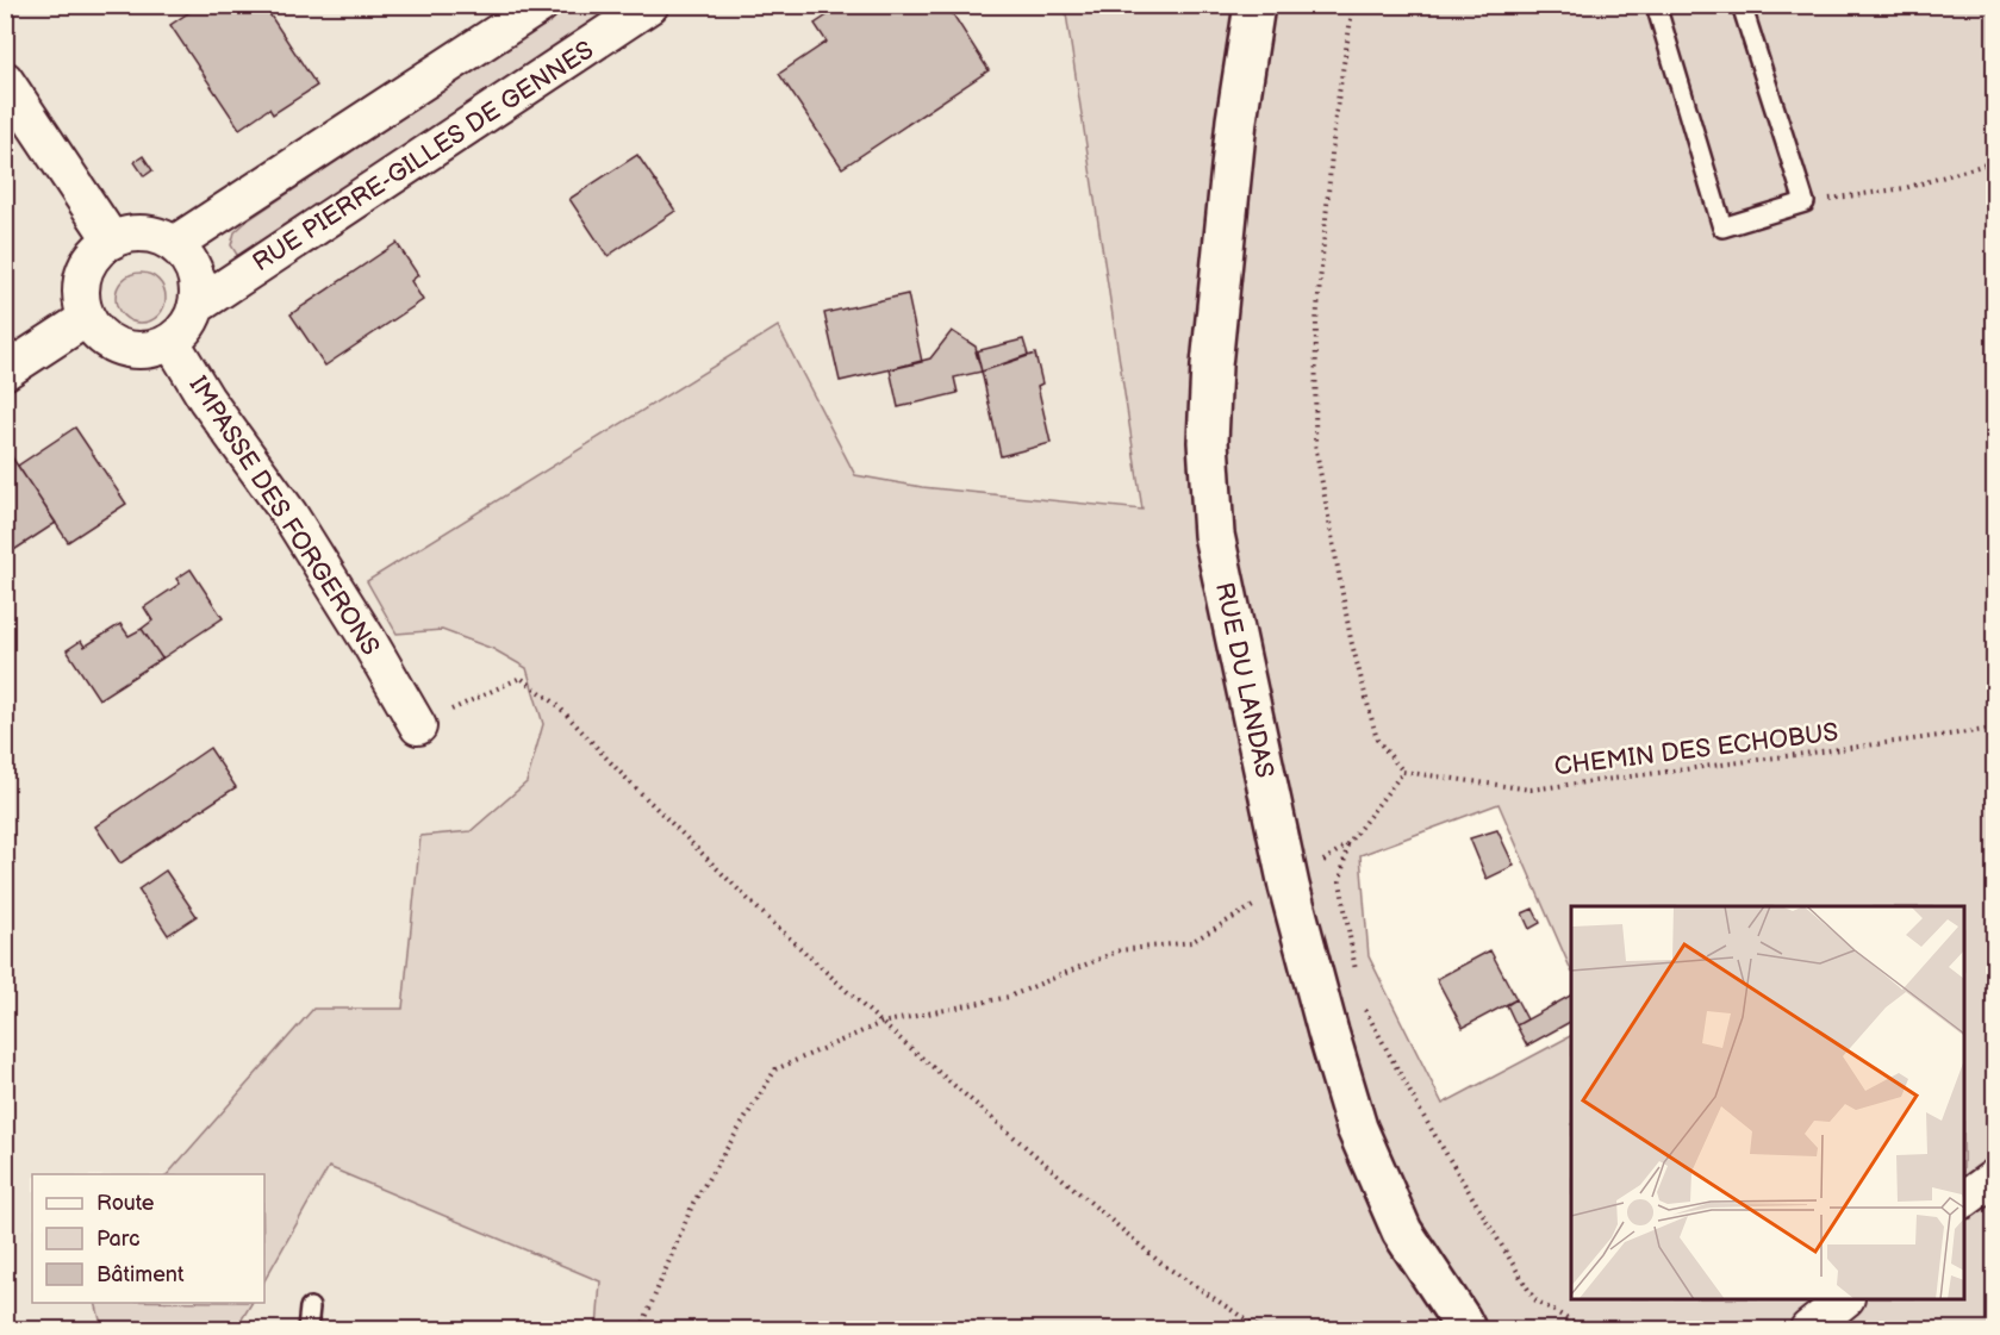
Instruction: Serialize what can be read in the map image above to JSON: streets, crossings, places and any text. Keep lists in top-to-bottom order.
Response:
{
  "streets": {
    "street": ["RUE PIERRE-GILLES DE GENNES", "IMPASSE DES FORGERONS", "RUE DU LANDAS"],
    "path": ["CHEMIN DES ECHOBUS"]
  },
  "crossings": [
    ["RUE PIERRE-GILLES DE GENNES", "IMPASSE DES FORGERONS"]
  ],
  "legend": ["Route", "Parc", "Bâtiment"]
}
